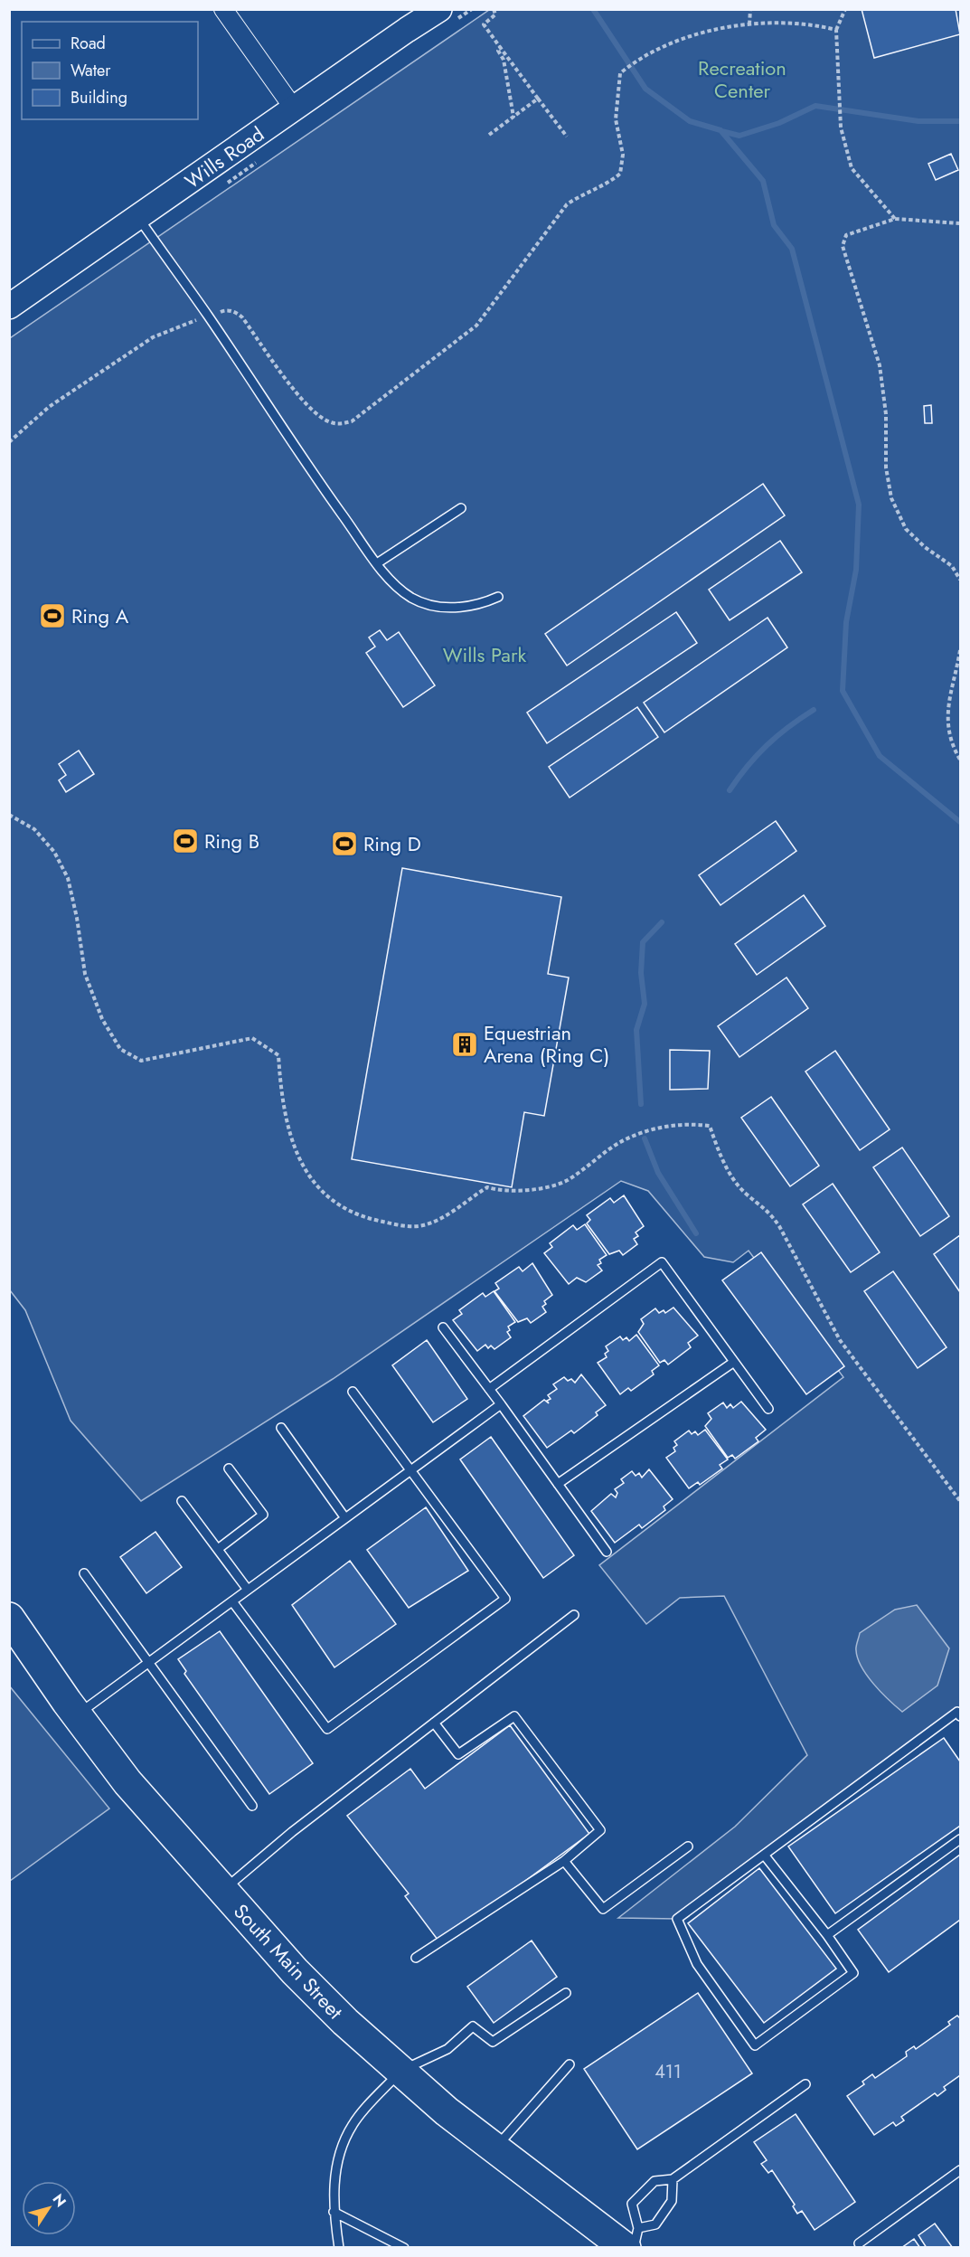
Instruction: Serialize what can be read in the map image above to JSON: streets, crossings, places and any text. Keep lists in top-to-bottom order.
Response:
{
  "streets": {
    "highway": ["South Main Street"],
    "street": ["Wills Road"]
  },
  "parks": ["Recreation Center", "Wills Park"],
  "places": {
    "sports": ["Ring A", "Ring B", "Ring D"],
    "building": ["Equestrian Arena (Ring C)"]
  },
  "house_numbers": ["411"],
  "legend": ["Road", "Water", "Building"],
  "north": "top right"
}
